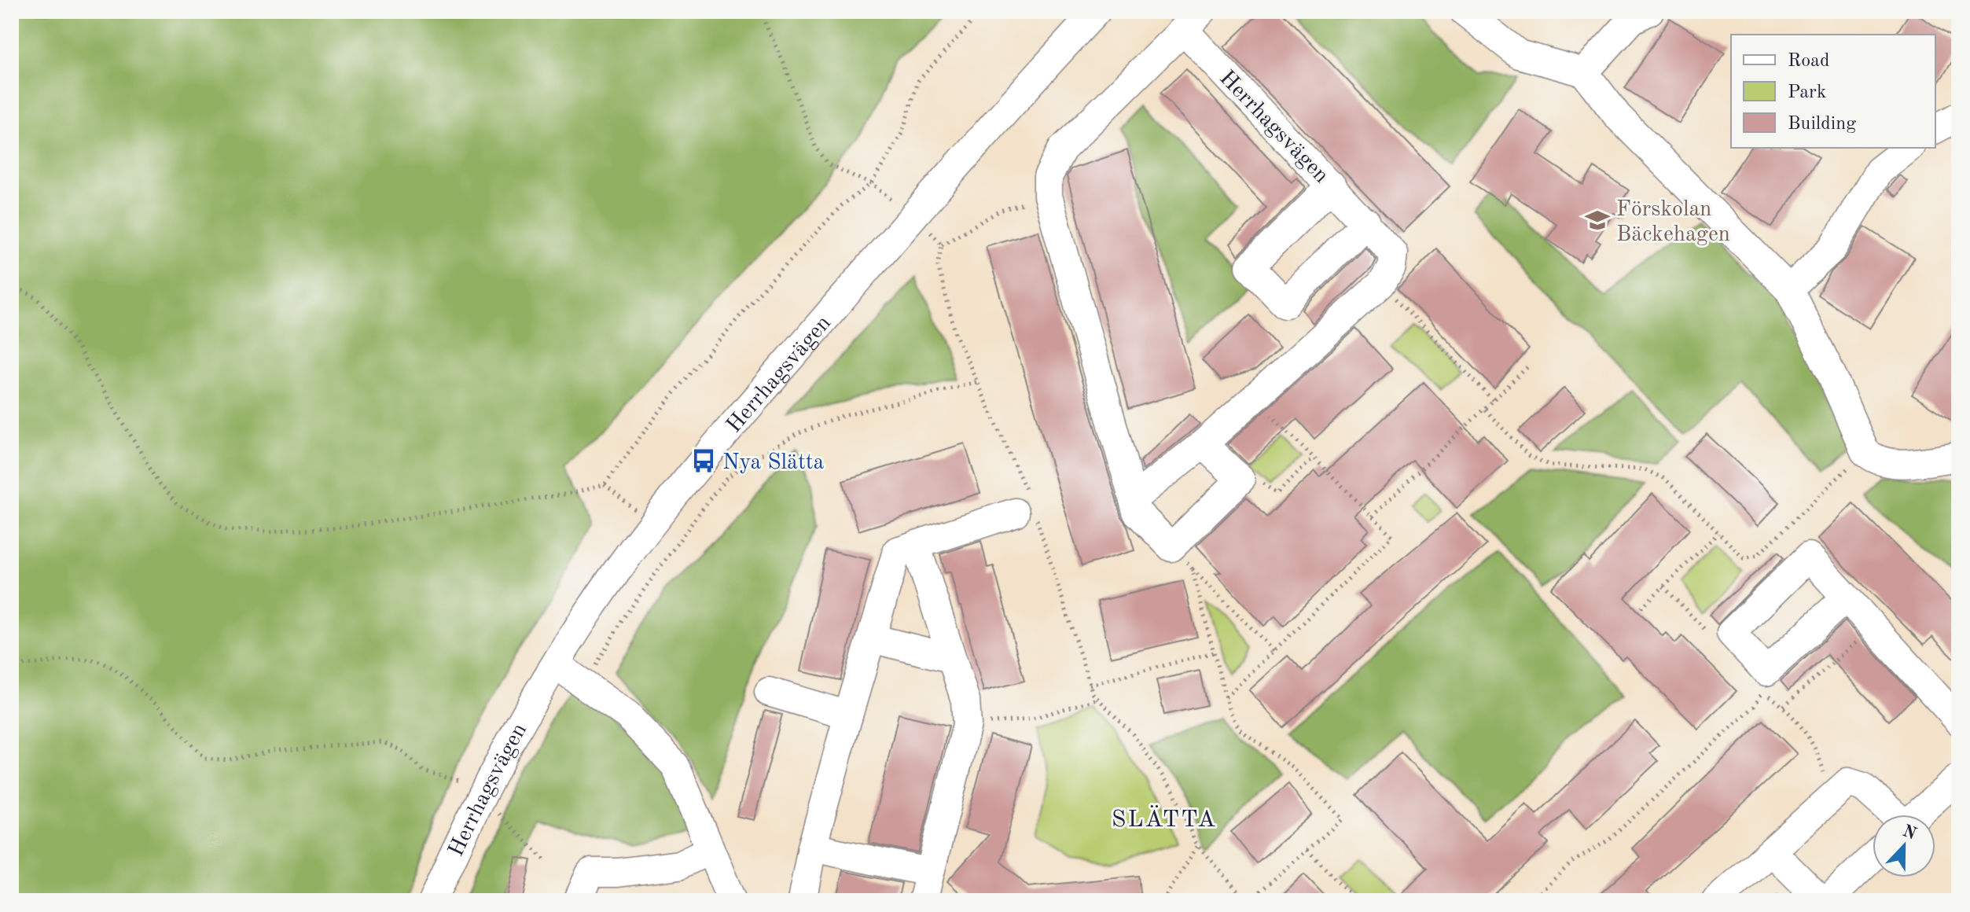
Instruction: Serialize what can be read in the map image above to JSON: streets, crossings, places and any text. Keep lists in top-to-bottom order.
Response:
{
  "streets": {
    "street": ["Herrhagsvägen"]
  },
  "districts": ["SLÄTTA"],
  "places": {
    "school or university": ["Förskolan Bäckehagen"],
    "bus stop": ["Nya Slätta"]
  },
  "legend": ["Road", "Park", "Building"],
  "north": "top"
}
